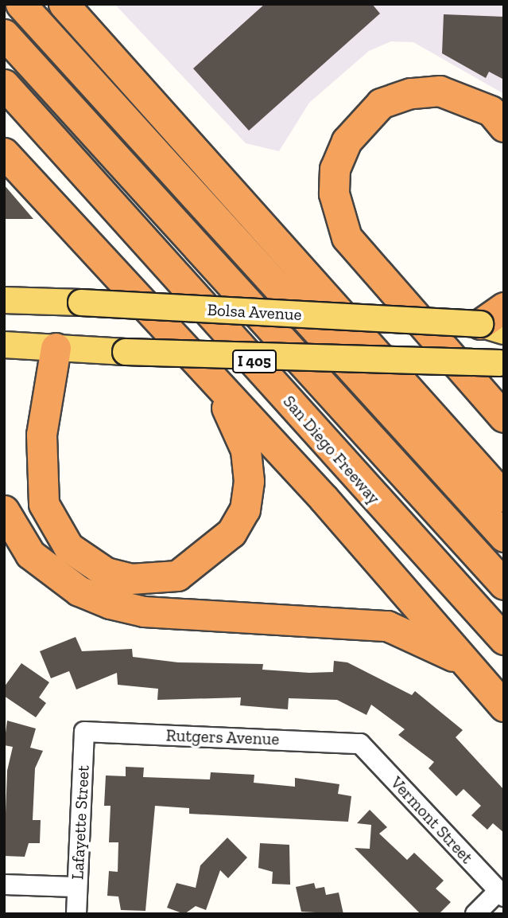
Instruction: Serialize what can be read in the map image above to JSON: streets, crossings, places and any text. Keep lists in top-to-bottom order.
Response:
{
  "streets": {
    "highway": ["I 405", "San Diego Freeway"],
    "main road": ["Bolsa Avenue"],
    "street": ["Rutgers Avenue", "Vermont Street", "Lafayette Street"]
  },
  "crossings": [
    ["Rutgers Avenue", "Vermont Street"],
    ["Rutgers Avenue", "Lafayette Street"]
  ]
}
